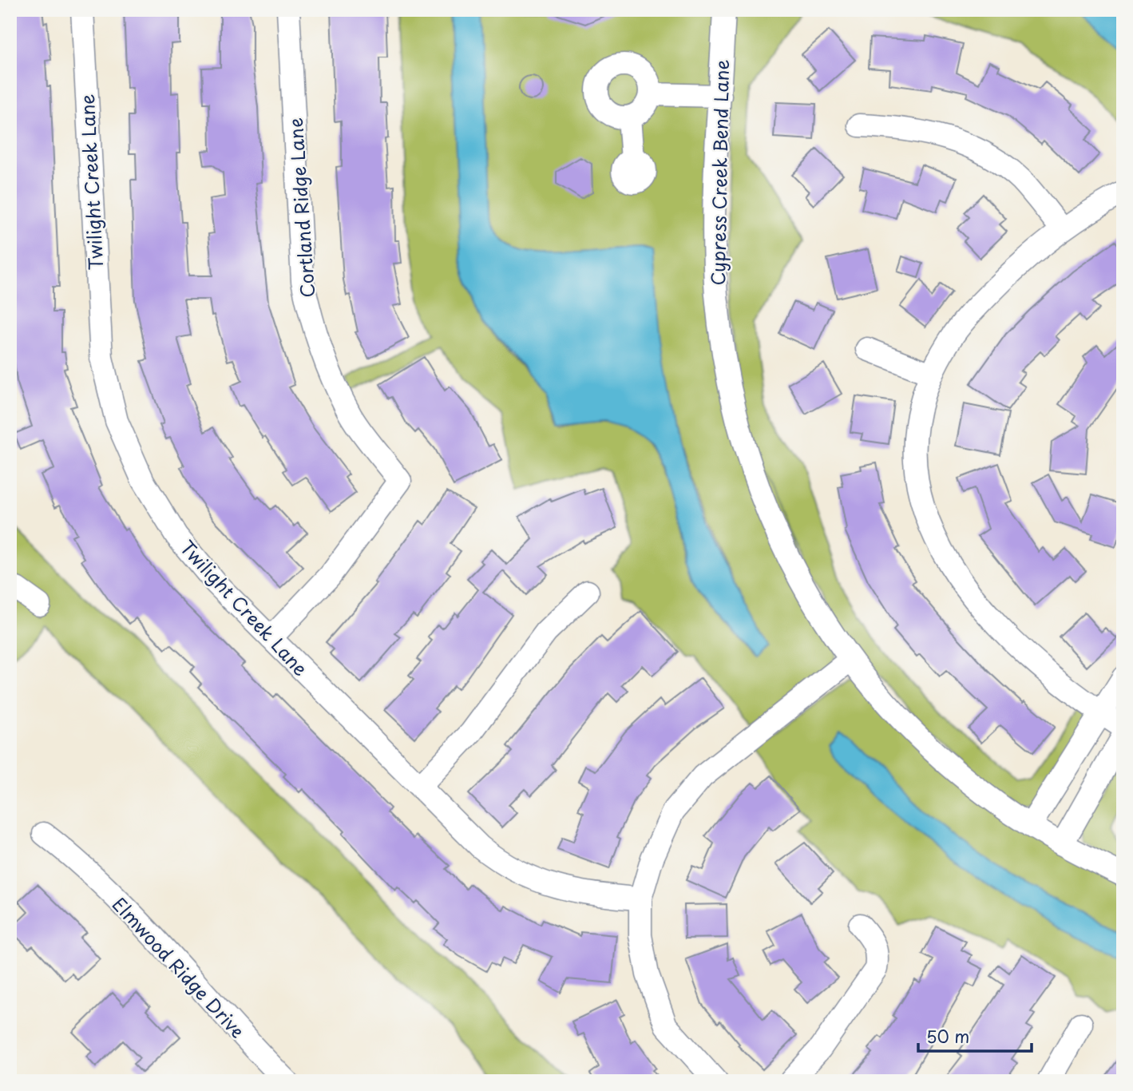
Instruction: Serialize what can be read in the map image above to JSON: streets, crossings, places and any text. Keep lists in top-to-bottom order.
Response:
{
  "streets": {
    "street": [
      "Cypress Creek Bend Lane",
      "Twilight Creek Lane",
      "Cortland Ridge Lane",
      "Elmwood Ridge Drive"
    ]
  },
  "crossings": [
    ["Twilight Creek Lane", "Cortland Ridge Lane"]
  ],
  "scale_bar": "50 m"
}
